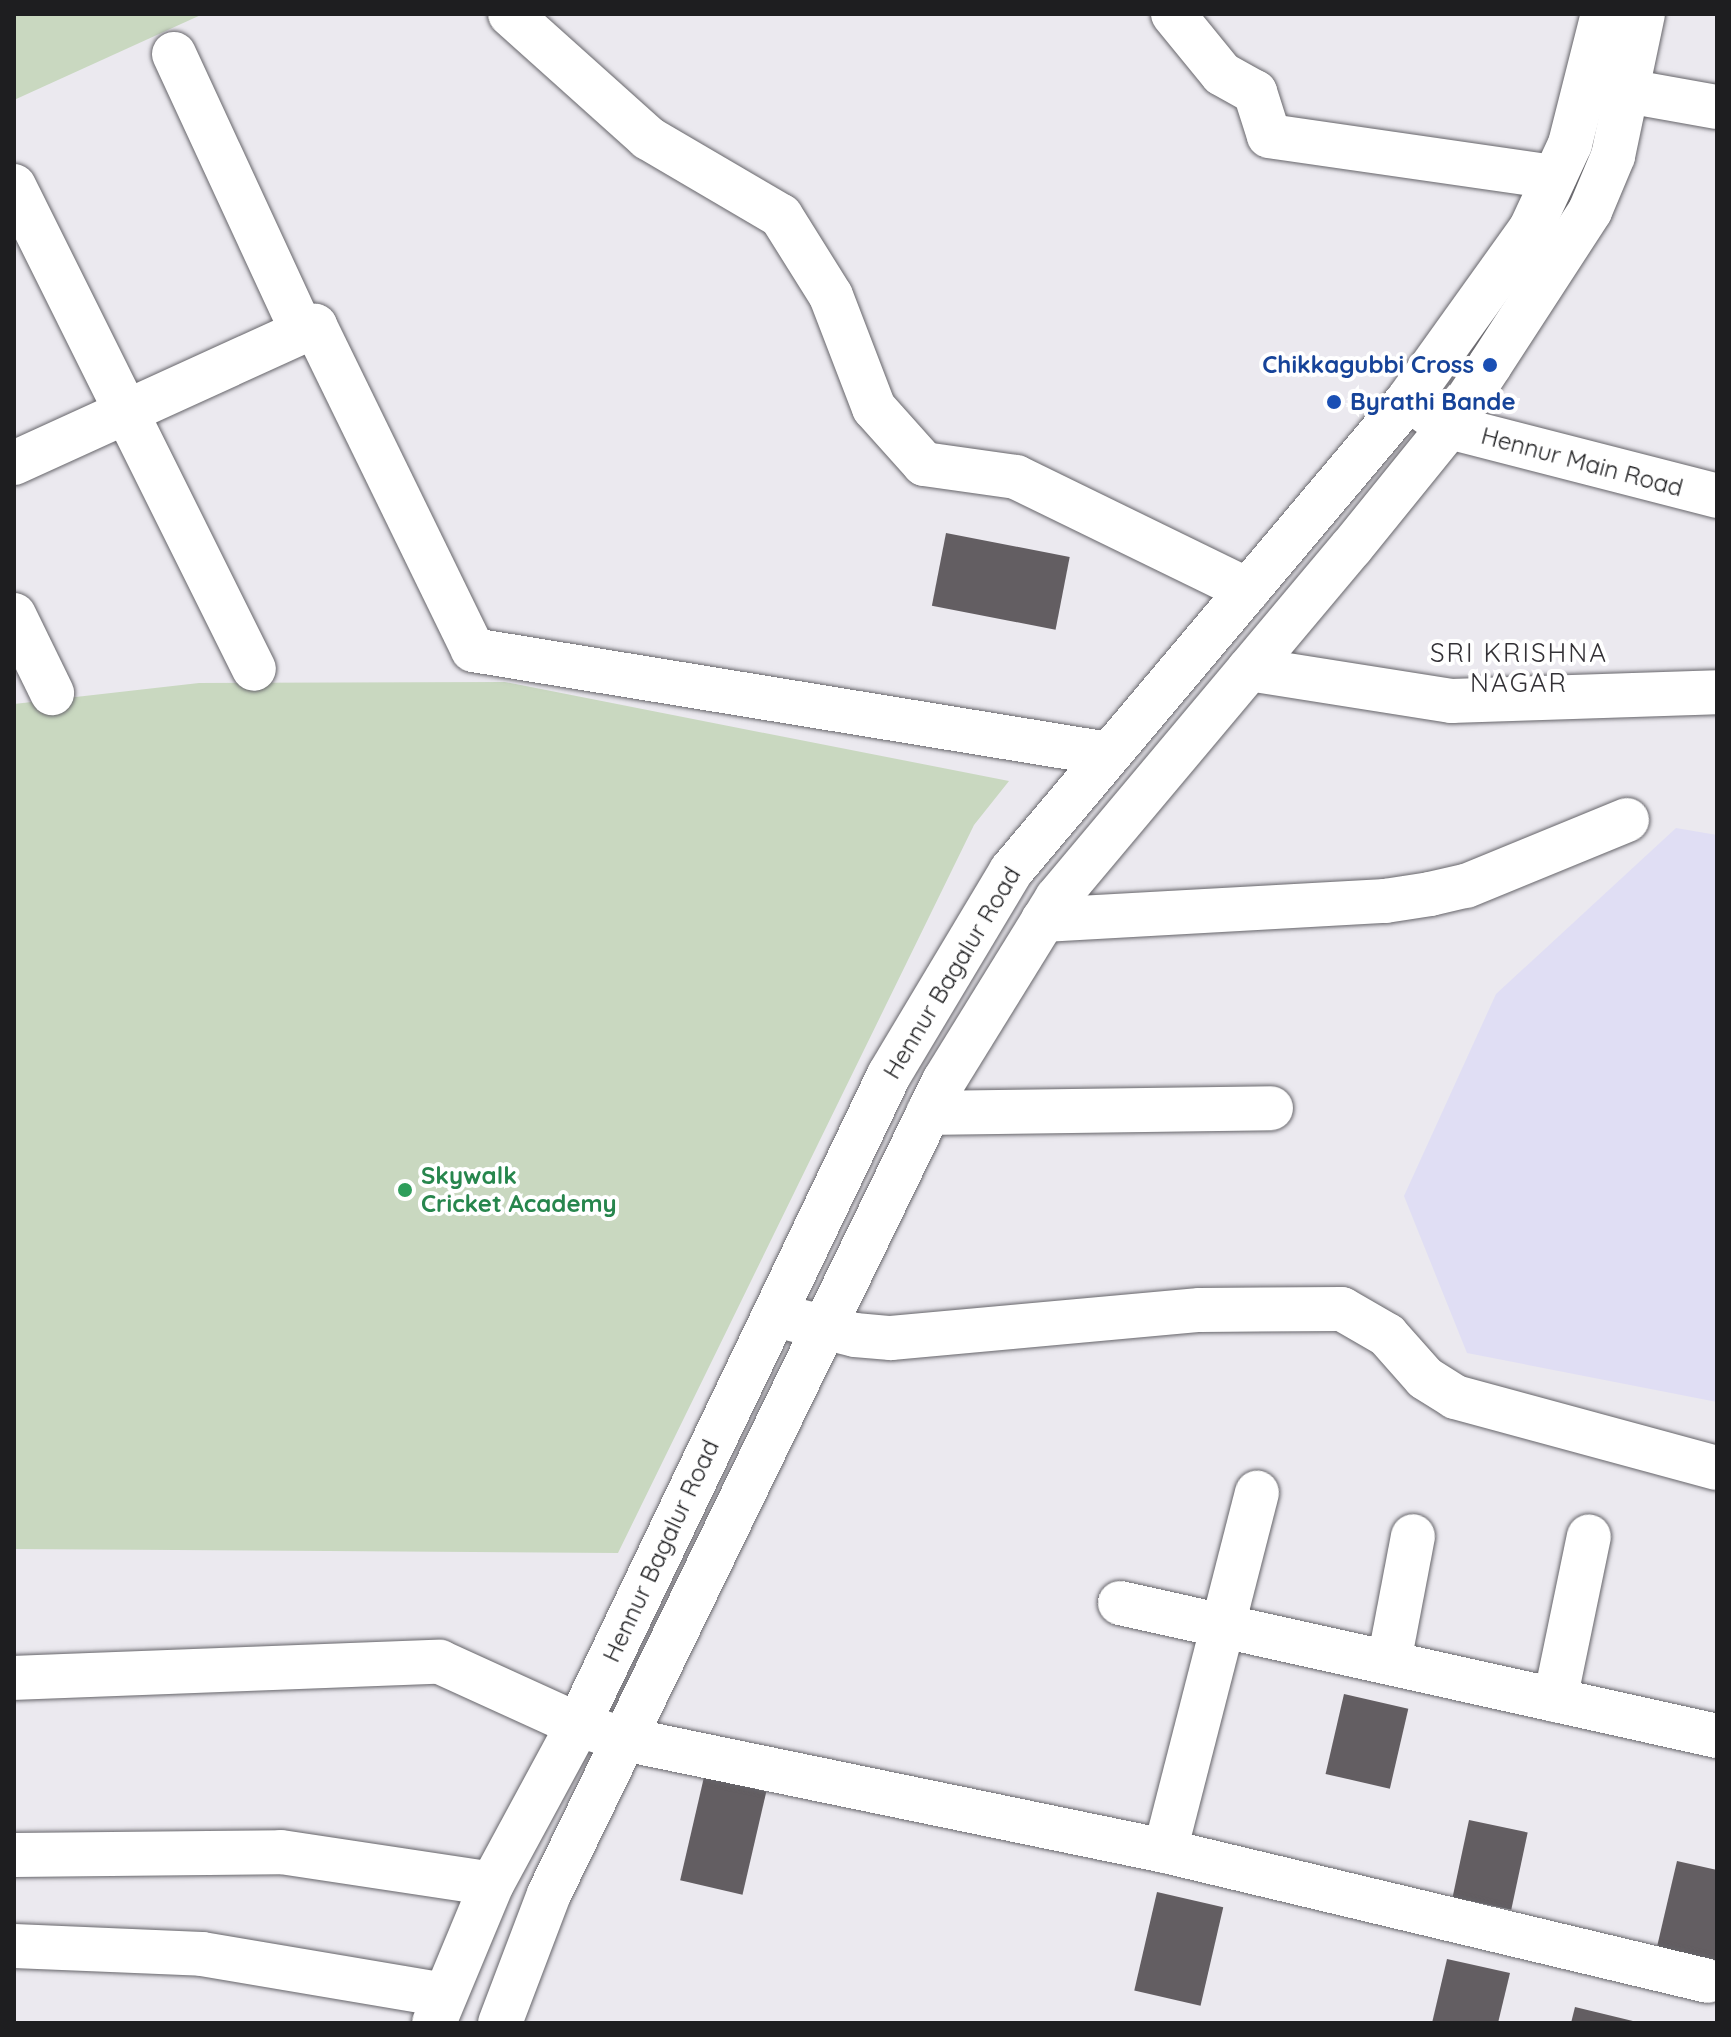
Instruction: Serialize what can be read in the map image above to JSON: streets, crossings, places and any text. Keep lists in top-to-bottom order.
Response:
{
  "streets": {
    "street": ["Hennur Main Road", "Hennur Bagalur Road"]
  },
  "crossings": [
    ["Hennur Main Road", "Hennur Bagalur Road"]
  ],
  "districts": ["SRI KRISHNA NAGAR"],
  "places": ["Chikkagubbi Cross", "Byrathi Bande", "Skywalk Cricket Academy"]
}
